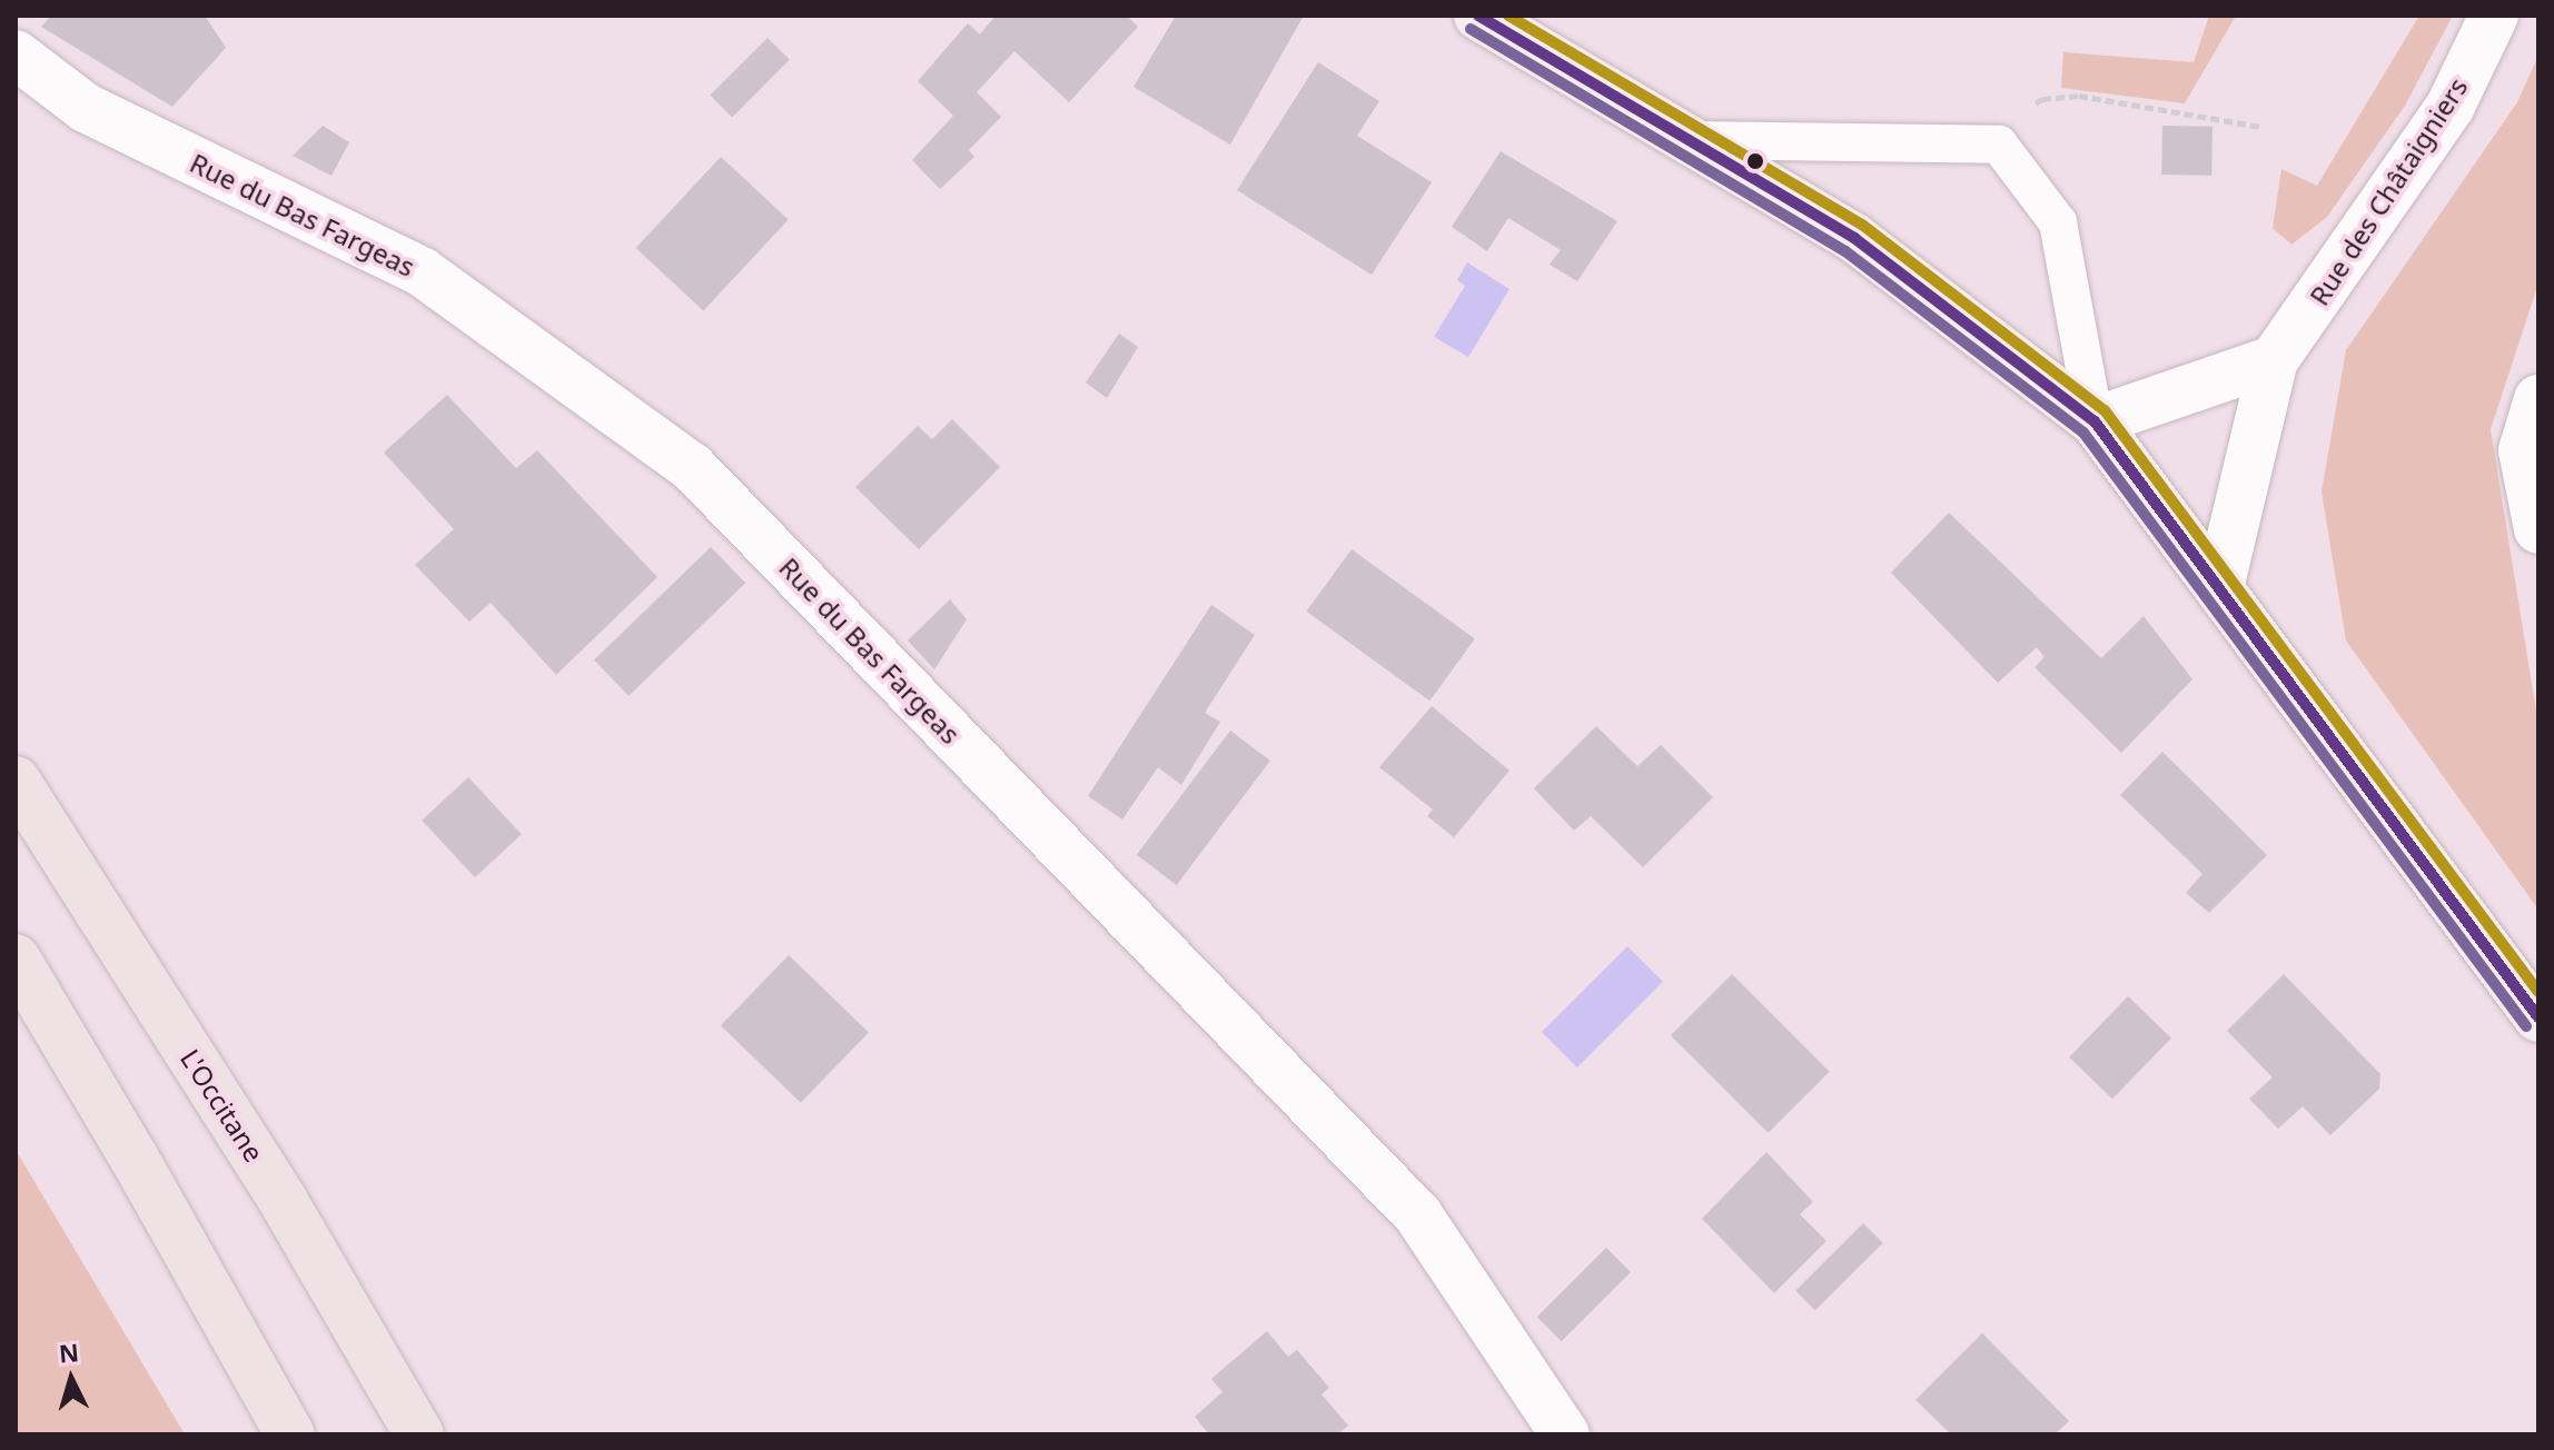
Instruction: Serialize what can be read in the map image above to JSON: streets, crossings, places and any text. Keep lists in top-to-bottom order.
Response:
{
  "streets": {
    "highway": ["L'Occitane"],
    "street": ["Rue des Châtaigniers", "Rue du Bas Fargeas"]
  },
  "north": "top"
}
